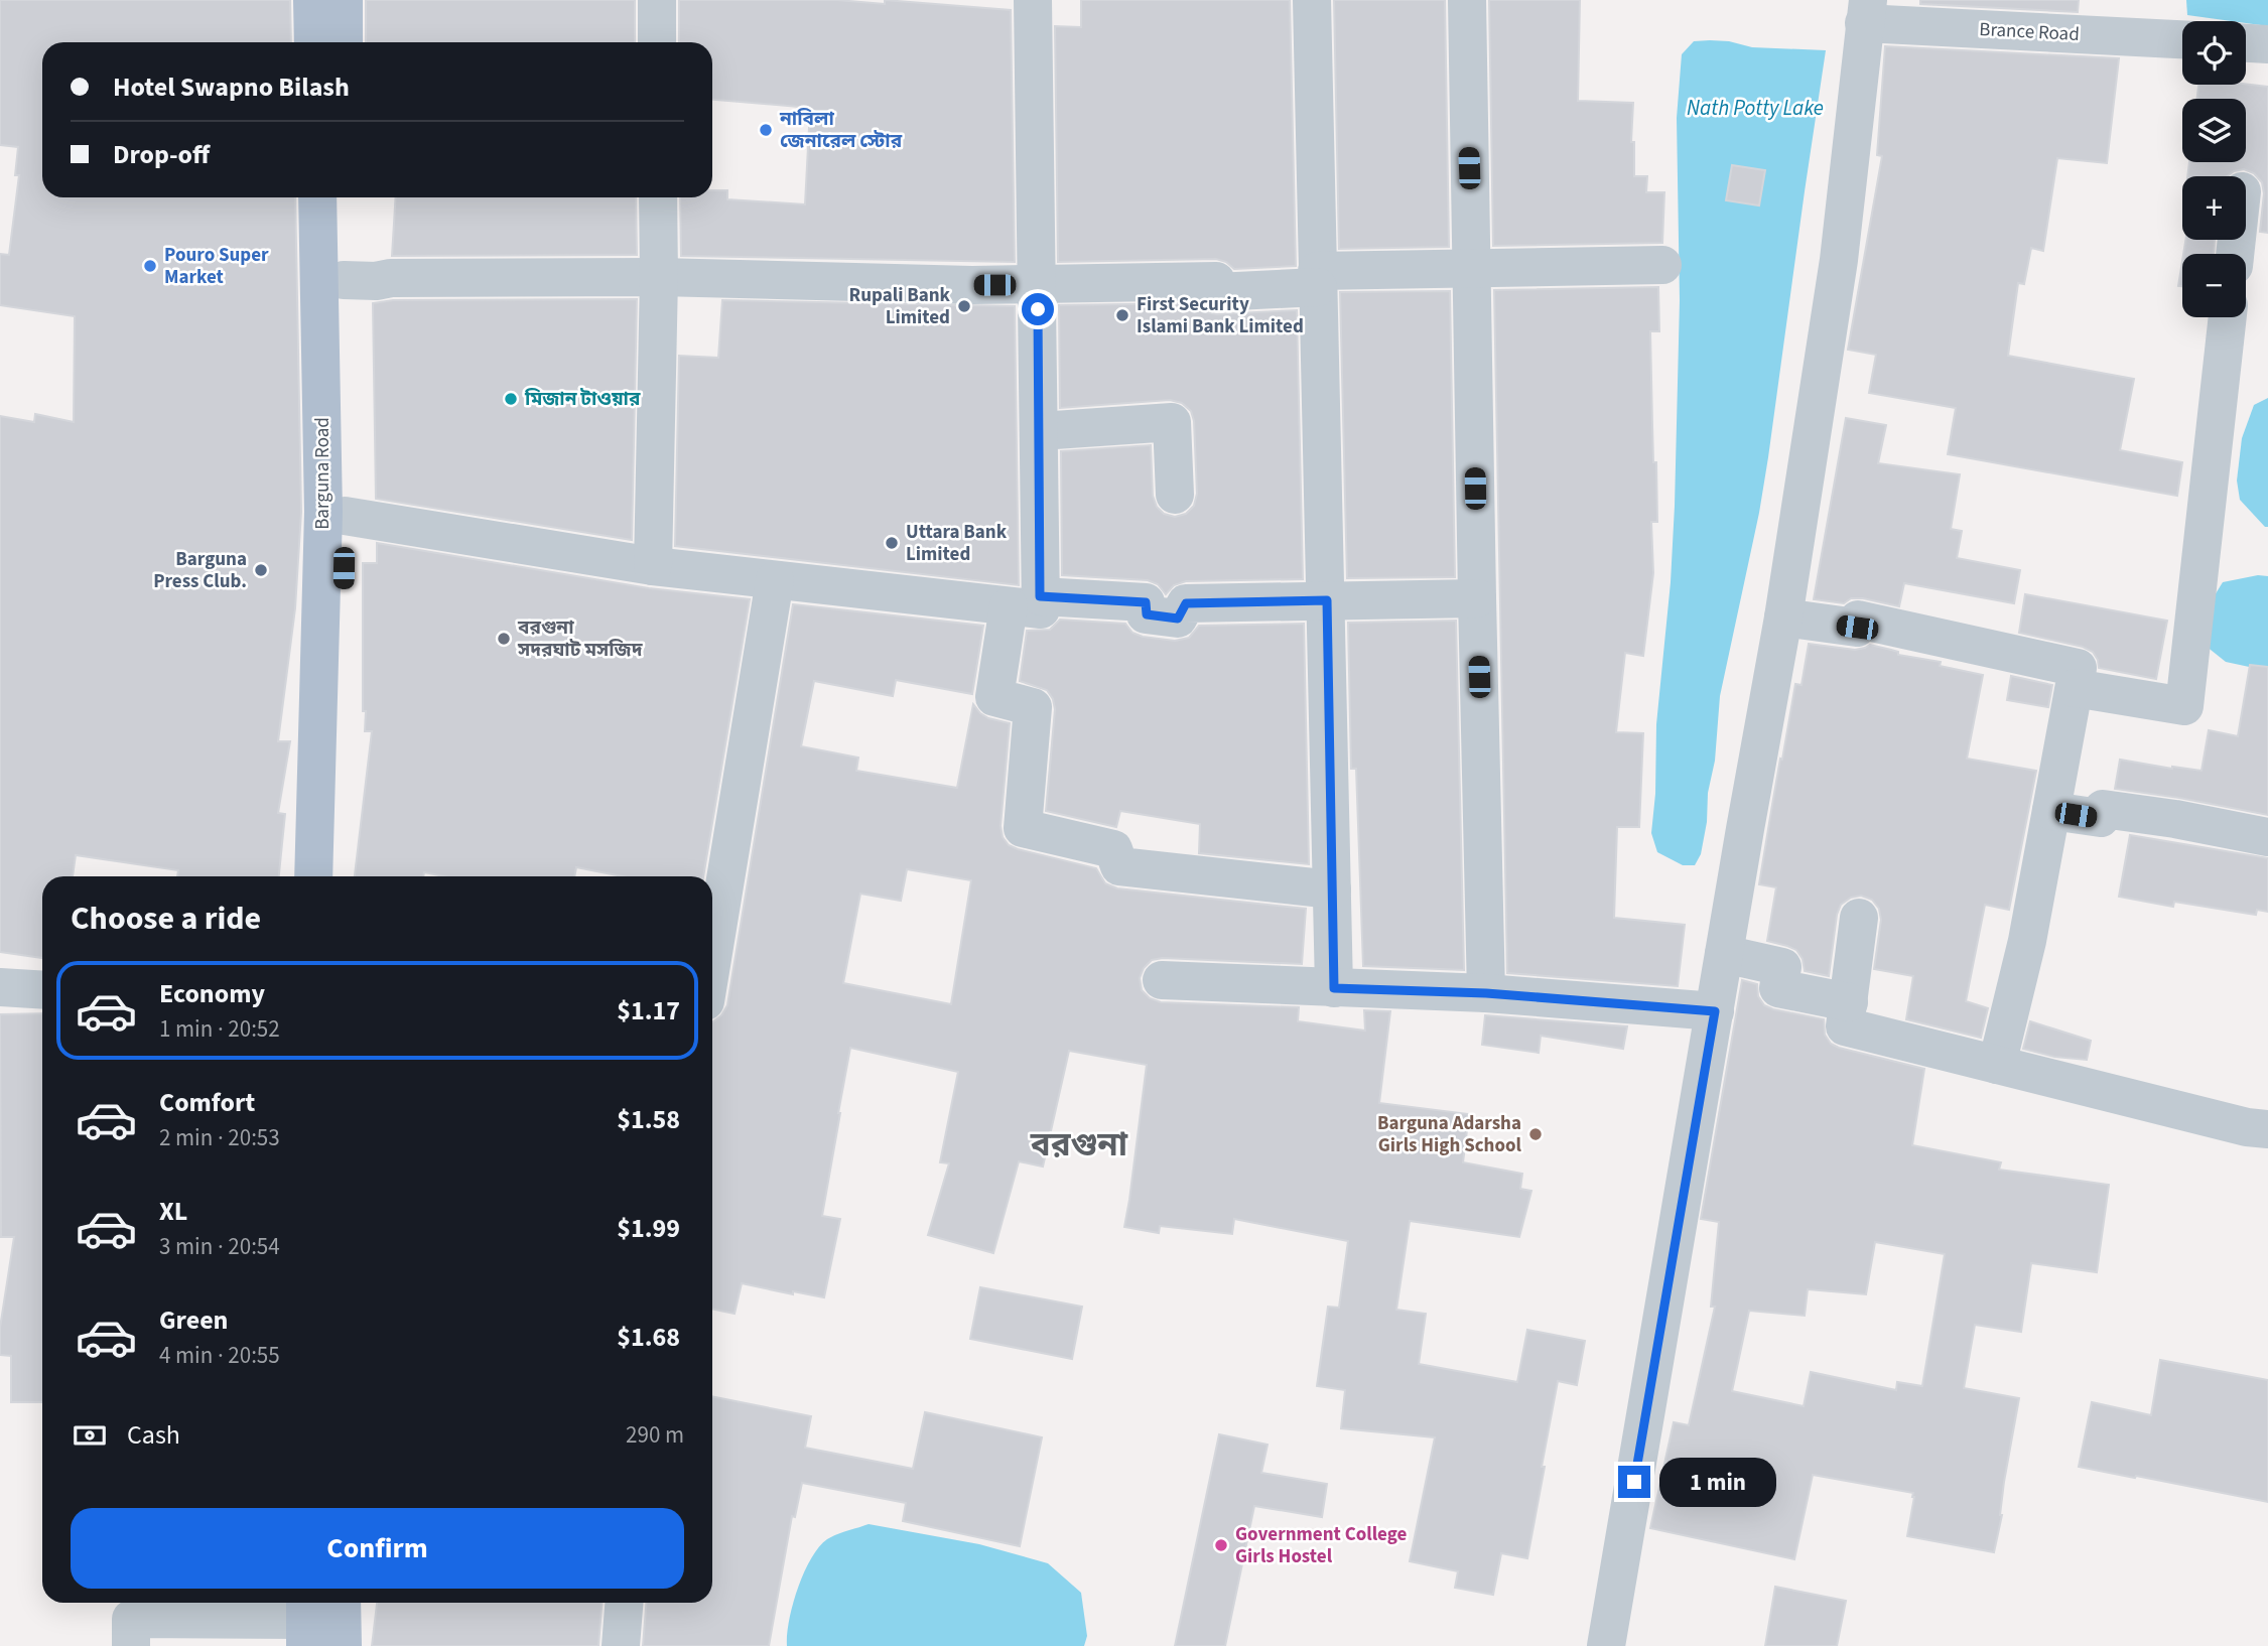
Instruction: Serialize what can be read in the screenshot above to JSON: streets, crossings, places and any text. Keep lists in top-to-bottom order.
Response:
{
  "streets": {
    "main road": ["Barguna Road"],
    "street": ["Brance Road"]
  },
  "districts": ["বরগুনা"],
  "water": ["Nath Potty Lake"],
  "places": [
    "নাবিলা জেনারেল স্টোর",
    "Pouro Super Market",
    "Rupali Bank Limited",
    "First Security Islami Bank Limited",
    "মিজান টাওয়ার",
    "Uttara Bank Limited",
    "Barguna Press Club.",
    "বরগুনা সদরঘাট মসজিদ",
    "Barguna Adarsha Girls High School",
    "Government College Girls Hostel"
  ],
  "page": {
    "map_buttons": ["+", "−"],
    "banner": ["Hotel Swapno Bilash", "Drop-off"],
    "heading": "Choose a ride",
    "list": [
      {
        "name": "Economy",
        "note": "1 min · 20:52",
        "value": "$1.17"
      },
      {
        "name": "Comfort",
        "note": "2 min · 20:53",
        "value": "$1.58"
      },
      {
        "name": "XL",
        "note": "3 min · 20:54",
        "value": "$1.99"
      },
      {
        "name": "Green",
        "note": "4 min · 20:55",
        "value": "$1.68"
      }
    ],
    "pay": ["Cash", "290 m"],
    "bubble": "1 min",
    "buttons": "Confirm"
  }
}
